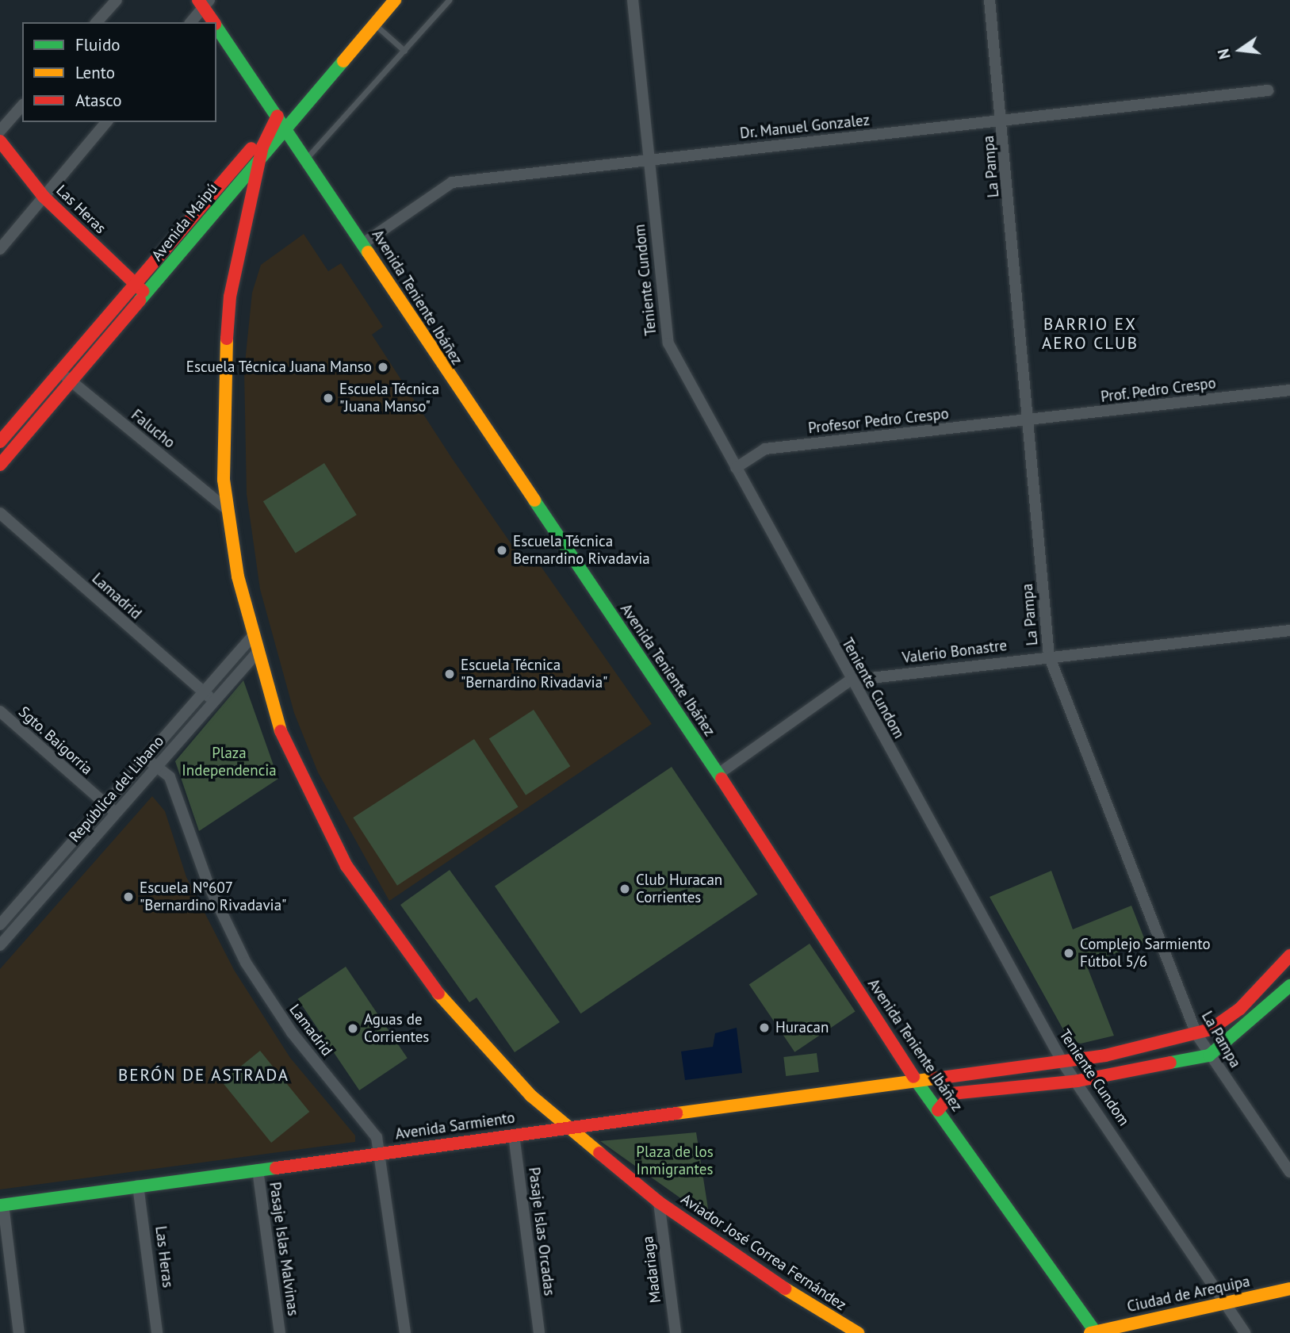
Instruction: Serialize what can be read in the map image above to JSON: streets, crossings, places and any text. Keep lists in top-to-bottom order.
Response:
{
  "streets": {
    "main road": [
      "Las Heras",
      "Avenida Maipú",
      "Avenida Teniente Ibáñez",
      "Avenida Sarmiento",
      "Aviador José Correa Fernández",
      "Ciudad de Arequipa"
    ],
    "street": [
      "Dr. Manuel Gonzalez",
      "La Pampa",
      "Teniente Cundom",
      "Prof. Pedro Crespo",
      "Profesor Pedro Crespo",
      "Falucho",
      "Lamadrid",
      "Valerio Bonastre",
      "Sgto. Baigorria",
      "República del Libano",
      "Pasaje Islas Orcadas",
      "Pasaje Islas Malvinas",
      "Madariaga"
    ]
  },
  "crossings": [
    ["Dr. Manuel Gonzalez", "La Pampa"],
    ["Dr. Manuel Gonzalez", "Teniente Cundom"],
    ["Dr. Manuel Gonzalez", "Avenida Teniente Ibáñez"],
    ["La Pampa", "Prof. Pedro Crespo"],
    ["La Pampa", "Profesor Pedro Crespo"],
    ["La Pampa", "Valerio Bonastre"],
    ["La Pampa", "Avenida Sarmiento"],
    ["Las Heras", "Avenida Maipú"],
    ["Las Heras", "Avenida Sarmiento"],
    ["Avenida Maipú", "Avenida Teniente Ibáñez"],
    ["Avenida Maipú", "Falucho"],
    ["Avenida Maipú", "Aviador José Correa Fernández"],
    ["Teniente Cundom", "Profesor Pedro Crespo"],
    ["Teniente Cundom", "Valerio Bonastre"],
    ["Teniente Cundom", "Avenida Sarmiento"],
    ["Teniente Cundom", "Ciudad de Arequipa"],
    ["Avenida Teniente Ibáñez", "Valerio Bonastre"],
    ["Avenida Teniente Ibáñez", "Avenida Sarmiento"],
    ["Avenida Teniente Ibáñez", "Ciudad de Arequipa"],
    ["Prof. Pedro Crespo", "Profesor Pedro Crespo"],
    ["Falucho", "Aviador José Correa Fernández"],
    ["Lamadrid", "República del Libano"],
    ["Lamadrid", "Avenida Sarmiento"],
    ["Sgto. Baigorria", "República del Libano"],
    ["República del Libano", "Aviador José Correa Fernández"],
    ["Avenida Sarmiento", "Pasaje Islas Orcadas"],
    ["Avenida Sarmiento", "Pasaje Islas Malvinas"],
    ["Avenida Sarmiento", "Aviador José Correa Fernández"],
    ["Aviador José Correa Fernández", "Madariaga"]
  ],
  "districts": ["BARRIO EX AERO CLUB", "BERÓN DE ASTRADA"],
  "parks": ["Plaza Independencia", "Plaza de los Inmigrantes"],
  "places": [
    "Escuela Técnica Juana Manso",
    "Escuela Técnica \"Juana Manso\"",
    "Escuela Técnica Bernardino Rivadavia",
    "Escuela Técnica \"Bernardino Rivadavia\"",
    "Club Huracan Corrientes",
    "Escuela Nº607 \"Bernardino Rivadavia\"",
    "Complejo Sarmiento Fútbol 5/6",
    "Huracan",
    "Aguas de Corrientes"
  ],
  "legend": ["Fluido", "Lento", "Atasco"],
  "north": "left"
}
